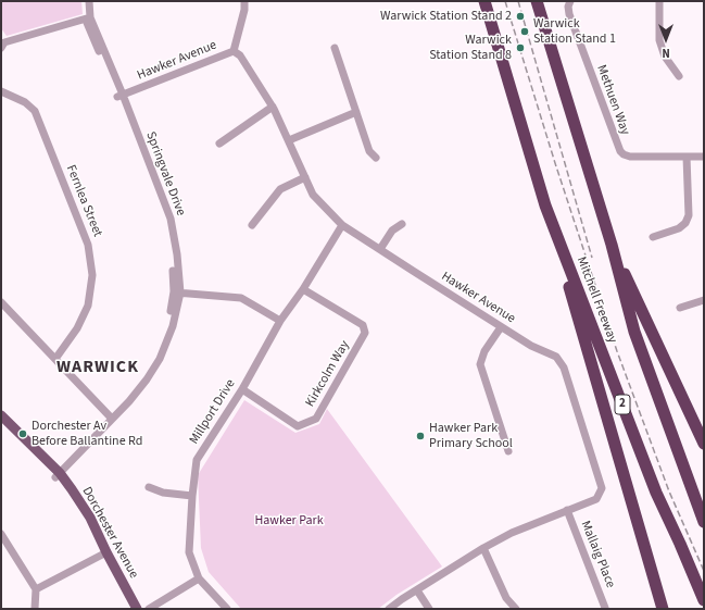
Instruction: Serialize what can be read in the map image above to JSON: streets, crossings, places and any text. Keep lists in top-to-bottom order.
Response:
{
  "streets": {
    "highway": ["Mitchell Freeway", "2"],
    "main road": ["Dorchester Avenue"],
    "street": [
      "Hawker Avenue",
      "Methuen Way",
      "Springvale Drive",
      "Fernlea Street",
      "Kirkcolm Way",
      "Millport Drive",
      "Mallaig Place"
    ]
  },
  "crossings": [
    ["Hawker Avenue", "Springvale Drive"],
    ["Hawker Avenue", "Millport Drive"],
    ["Hawker Avenue", "Mallaig Place"],
    ["Springvale Drive", "Dorchester Avenue"],
    ["Kirkcolm Way", "Millport Drive"]
  ],
  "districts": ["WARWICK"],
  "parks": ["Hawker Park"],
  "places": [
    "Warwick Station Stand 2",
    "Warwick Station Stand 1",
    "Warwick Station Stand 8",
    "Dorchester Av Before Ballantine Rd",
    "Hawker Park Primary School"
  ],
  "north": "bottom"
}
